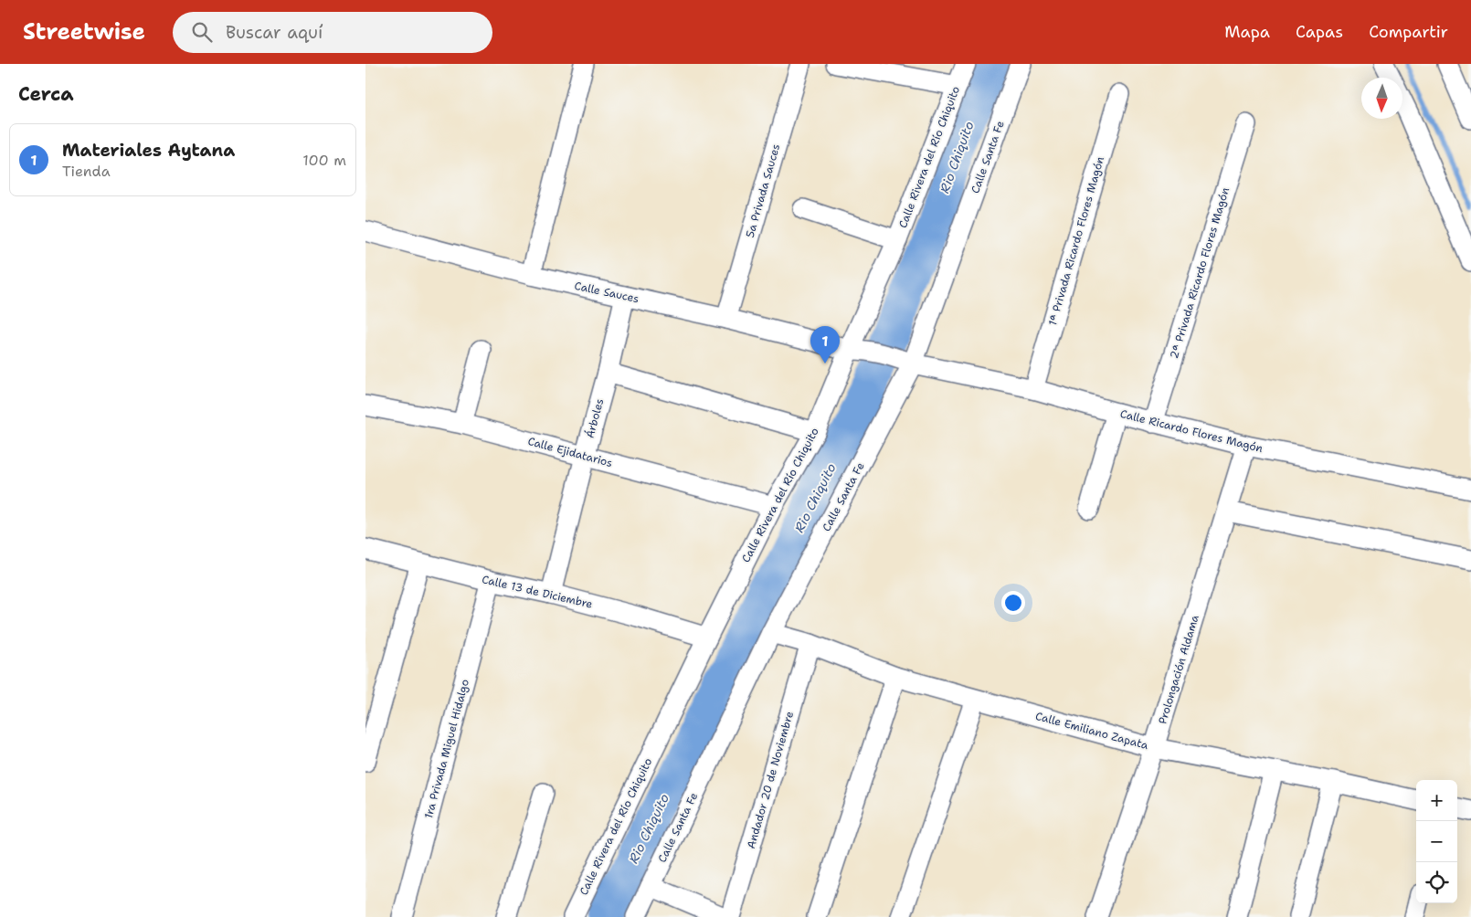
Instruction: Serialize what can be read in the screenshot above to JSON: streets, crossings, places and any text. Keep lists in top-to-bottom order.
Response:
{
  "streets": {
    "street": [
      "Calle Rivera del Río Chiquito",
      "Calle Santa Fe",
      "5a Privada Sauces",
      "1ª Privada Ricardo Flores Magón",
      "2ª Privada Ricardo Flores Magón",
      "Calle Sauces",
      "Árboles",
      "Calle Ricardo Flores Magón",
      "Calle Ejidatarios",
      "Calle 13 de Diciembre",
      "Prolongación Aldama",
      "Calle Emiliano Zapata",
      "1ra Privada Miguel Hidalgo",
      "Andador 20 de Noviembre"
    ]
  },
  "crossings": [
    ["Calle Rivera del Río Chiquito", "Calle Sauces"],
    ["Calle Rivera del Río Chiquito", "Calle Ejidatarios"],
    ["Calle Rivera del Río Chiquito", "Calle 13 de Diciembre"],
    ["Calle Santa Fe", "Calle Sauces"],
    ["Calle Santa Fe", "Calle Ricardo Flores Magón"],
    ["Calle Santa Fe", "Calle Emiliano Zapata"],
    ["5a Privada Sauces", "Calle Sauces"],
    ["1ª Privada Ricardo Flores Magón", "Calle Ricardo Flores Magón"],
    ["2ª Privada Ricardo Flores Magón", "Calle Ricardo Flores Magón"],
    ["Calle Sauces", "Árboles"],
    ["Calle Sauces", "Calle Ricardo Flores Magón"],
    ["Árboles", "Calle Ejidatarios"],
    ["Árboles", "Calle 13 de Diciembre"],
    ["Calle Ricardo Flores Magón", "Prolongación Aldama"],
    ["Calle 13 de Diciembre", "1ra Privada Miguel Hidalgo"],
    ["Prolongación Aldama", "Calle Emiliano Zapata"],
    ["Calle Emiliano Zapata", "Andador 20 de Noviembre"]
  ],
  "water": ["Rio Chiquito"],
  "north": "bottom",
  "page": {
    "header": "Streetwise",
    "search": "Buscar aquí",
    "nav": ["Mapa", "Capas", "Compartir"],
    "heading": "Cerca",
    "list": [
      {
        "mark": "1",
        "name": "Materiales Aytana",
        "note": "Tienda",
        "value": "100 m"
      }
    ],
    "pins": "1",
    "map_buttons": ["+", "−"]
  }
}
